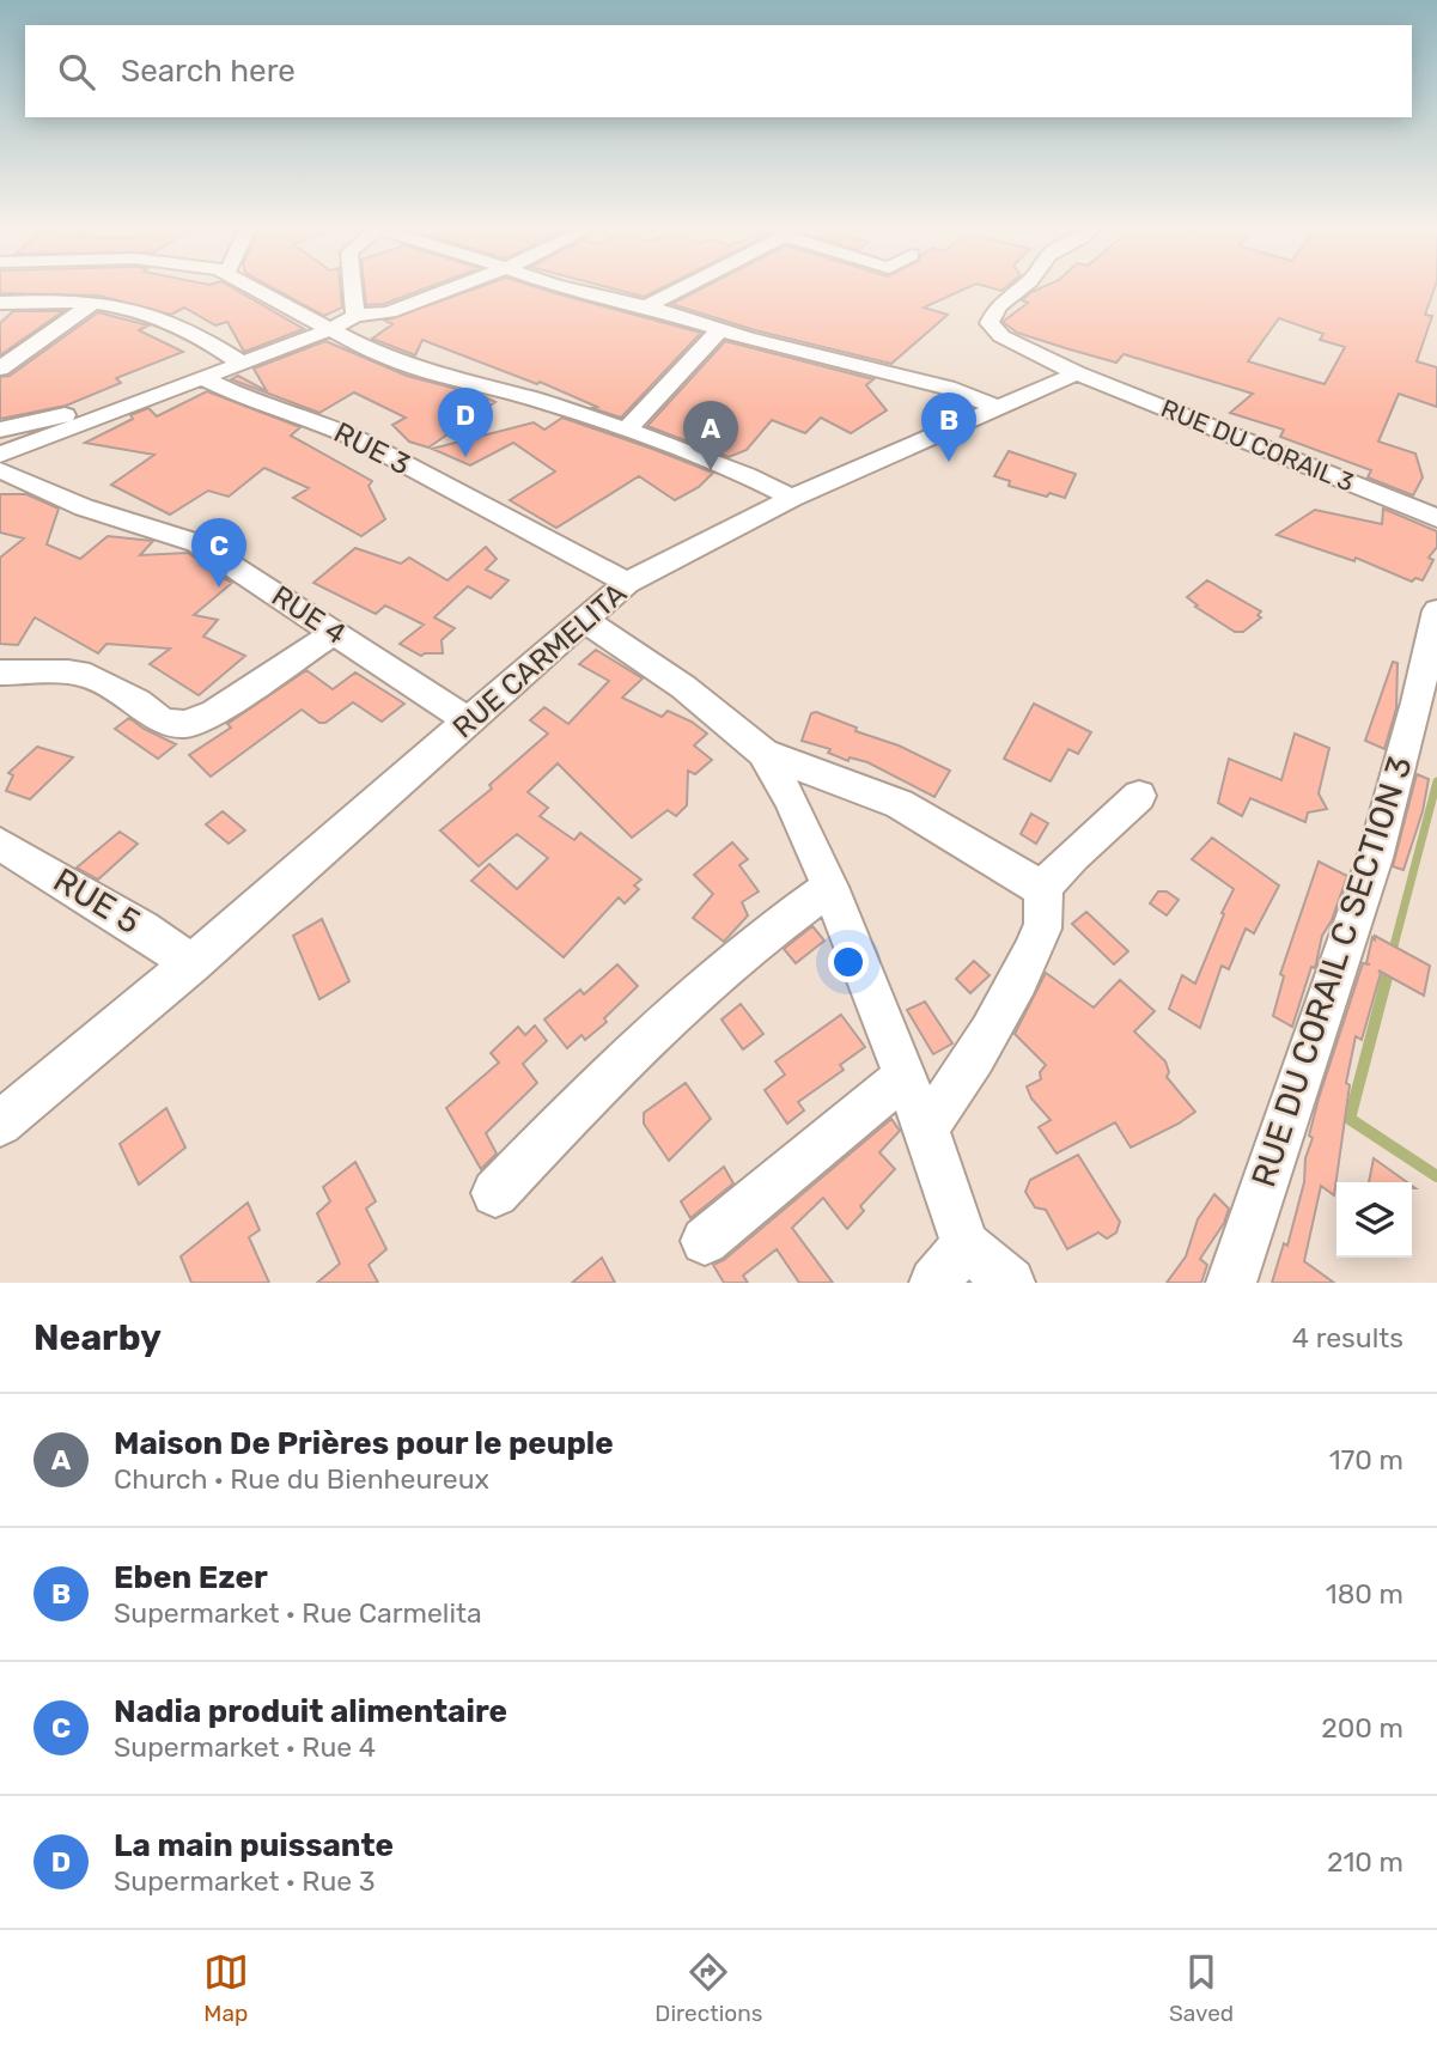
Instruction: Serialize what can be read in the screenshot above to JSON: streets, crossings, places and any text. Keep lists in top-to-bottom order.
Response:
{
  "streets": {
    "street": [
      "RUE DU CORAIL 3",
      "RUE 3",
      "RUE 4",
      "RUE CARMELITA",
      "RUE 5",
      "RUE DU CORAIL C SECTION 3"
    ]
  },
  "crossings": [
    ["RUE DU CORAIL 3", "RUE CARMELITA"],
    ["RUE 3", "RUE CARMELITA"],
    ["RUE 4", "RUE CARMELITA"],
    ["RUE CARMELITA", "RUE 5"]
  ],
  "page": {
    "search": "Search here",
    "pins": [
      "D",
      "B",
      "A",
      "C"
    ],
    "heading": ["Nearby", "4 results"],
    "list": [
      {
        "mark": "A",
        "name": "Maison De Prières pour le peuple",
        "note": "Church · Rue du Bienheureux",
        "value": "170 m"
      },
      {
        "mark": "B",
        "name": "Eben Ezer",
        "note": "Supermarket · Rue Carmelita",
        "value": "180 m"
      },
      {
        "mark": "C",
        "name": "Nadia produit alimentaire",
        "note": "Supermarket · Rue 4",
        "value": "200 m"
      },
      {
        "mark": "D",
        "name": "La main puissante",
        "note": "Supermarket · Rue 3",
        "value": "210 m"
      }
    ],
    "nav": ["Map", "Directions", "Saved"]
  }
}
